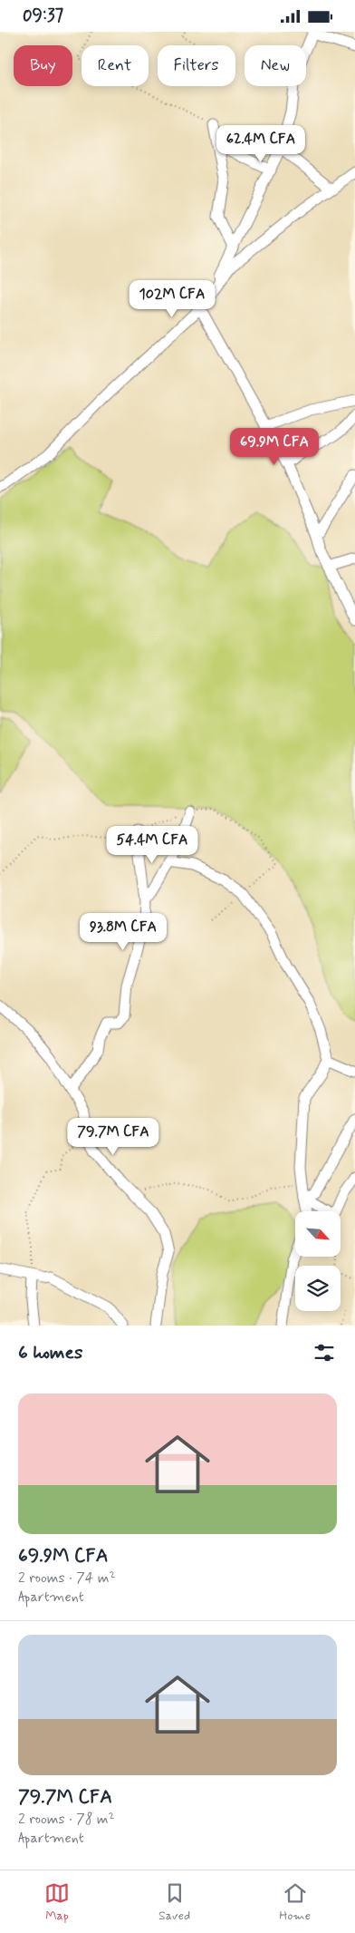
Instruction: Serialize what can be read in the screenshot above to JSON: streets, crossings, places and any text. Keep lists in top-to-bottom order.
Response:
{
  "north": "bottom right",
  "page": {
    "status": "09:37",
    "chip": [
      "Buy",
      "Rent",
      "Filters",
      "New"
    ],
    "price": [
      "62.4M CFA",
      "102M CFA",
      "69.9M CFA",
      "54.4M CFA",
      "93.8M CFA",
      "79.7M CFA"
    ],
    "heading": "6 homes",
    "list": [
      {
        "name": "69.9M CFA",
        "note": "2 rooms · 74 m² · Apartment"
      },
      {
        "name": "79.7M CFA",
        "note": "2 rooms · 78 m² · Apartment"
      }
    ],
    "tabs": ["Map", "Saved", "Home"]
  }
}
